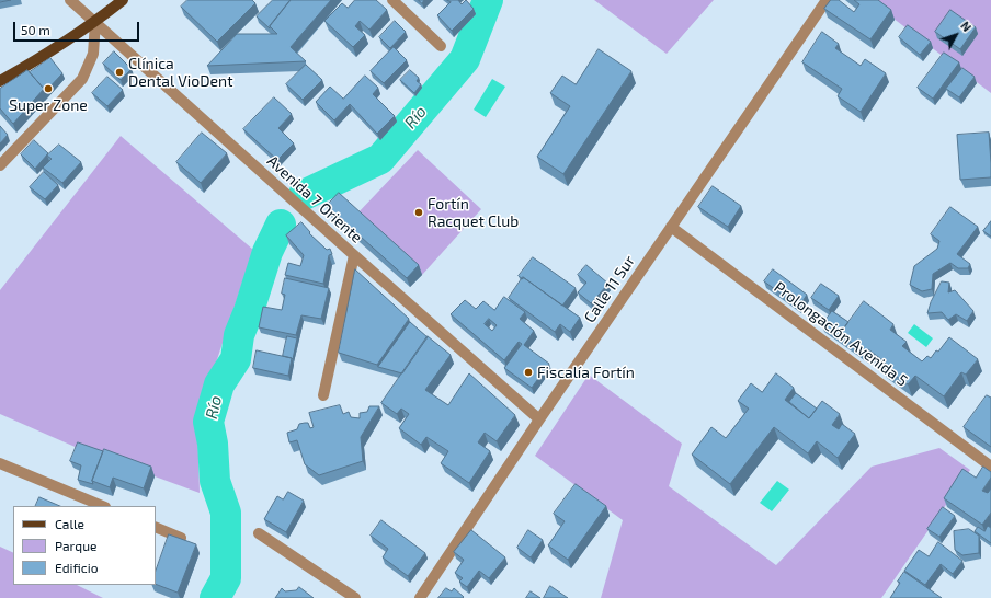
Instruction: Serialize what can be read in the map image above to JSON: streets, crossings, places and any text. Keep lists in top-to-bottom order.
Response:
{
  "streets": {
    "street": ["Avenida 7 Oriente", "Calle 11 Sur", "Prolongación Avenida 5"]
  },
  "crossings": [
    ["Avenida 7 Oriente", "Calle 11 Sur"],
    ["Calle 11 Sur", "Prolongación Avenida 5"]
  ],
  "water": ["Río"],
  "places": [
    "Clínica Dental VioDent",
    "Super Zone",
    "Fortín Racquet Club",
    "Fiscalía Fortín"
  ],
  "legend": ["Calle", "Parque", "Edificio"],
  "scale_bar": "50 m",
  "north": "top right"
}
